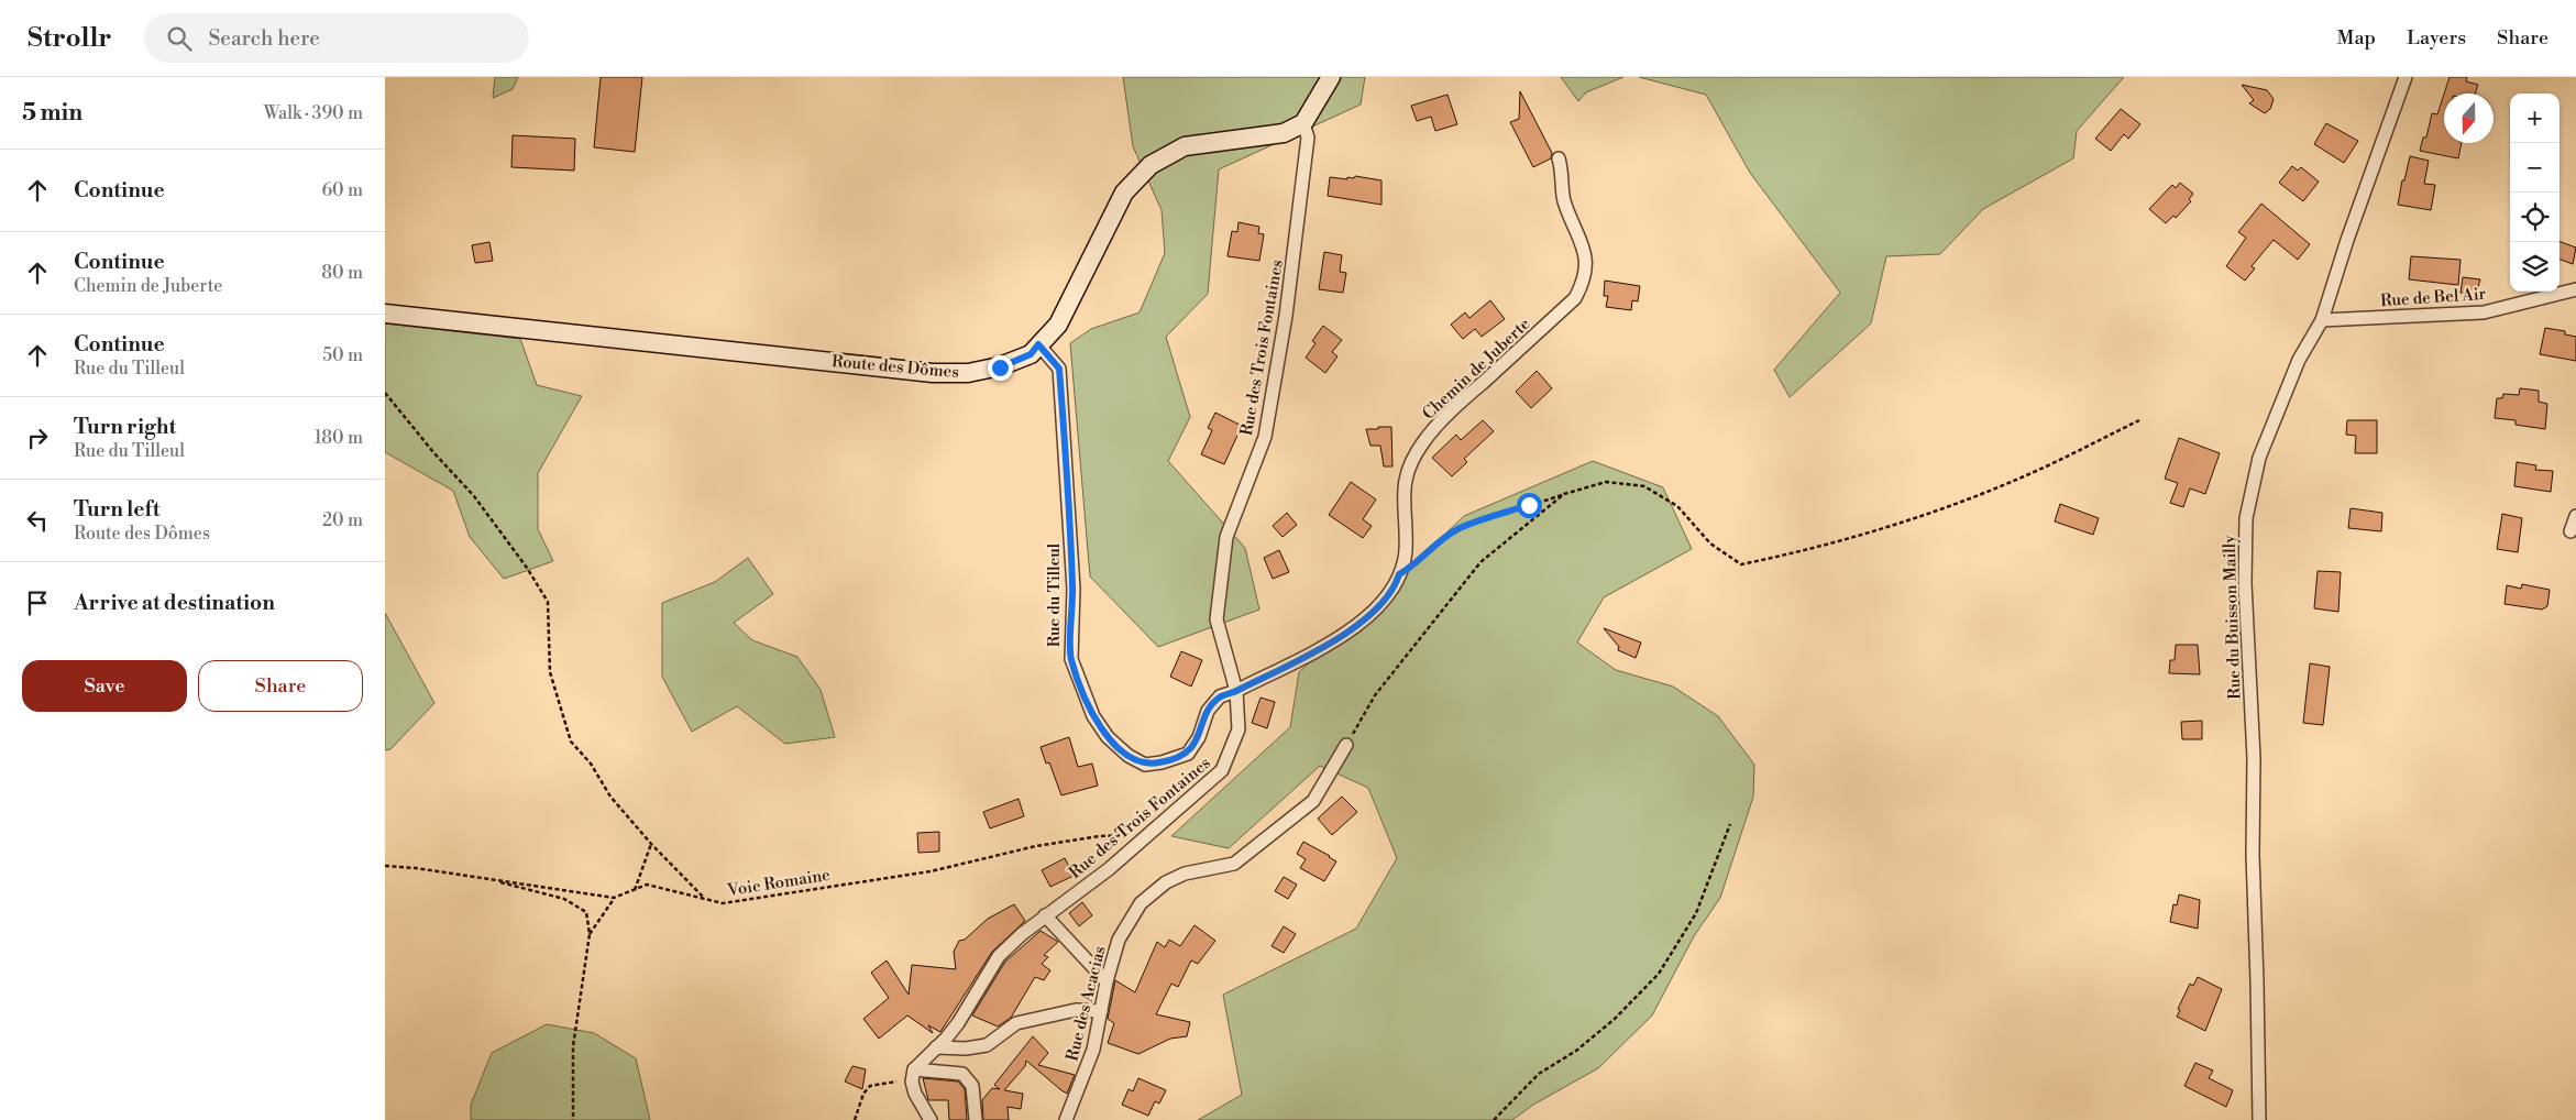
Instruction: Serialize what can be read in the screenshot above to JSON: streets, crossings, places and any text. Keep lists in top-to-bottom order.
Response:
{
  "streets": {
    "street": [
      "Rue de Bel Air",
      "Rue des Trois Fontaines",
      "Route des Dômes",
      "Chemin de Juberte",
      "Rue du Tilleul",
      "Rue du Buisson Mailly",
      "Rue des Acacias"
    ],
    "path": ["Voie Romaine"]
  },
  "crossings": [
    ["Rue de Bel Air", "Rue du Buisson Mailly"],
    ["Rue des Trois Fontaines", "Route des Dômes"],
    ["Rue des Trois Fontaines", "Chemin de Juberte"],
    ["Rue des Trois Fontaines", "Rue du Tilleul"],
    ["Rue des Trois Fontaines", "Voie Romaine"],
    ["Route des Dômes", "Rue du Tilleul"],
    ["Chemin de Juberte", "Rue du Tilleul"]
  ],
  "north": "bottom",
  "page": {
    "header": "Strollr",
    "search": "Search here",
    "nav": ["Map", "Layers", "Share"],
    "heading": ["5 min", "Walk · 390 m"],
    "map_buttons": ["+", "−"],
    "list": [
      ["Continue", "60 m"],
      ["Continue", "Chemin de Juberte", "80 m"],
      ["Continue", "Rue du Tilleul", "50 m"],
      ["Turn right", "Rue du Tilleul", "180 m"],
      ["Turn left", "Route des Dômes", "20 m"],
      "Arrive at destination"
    ],
    "buttons": ["Save", "Share"]
  }
}
